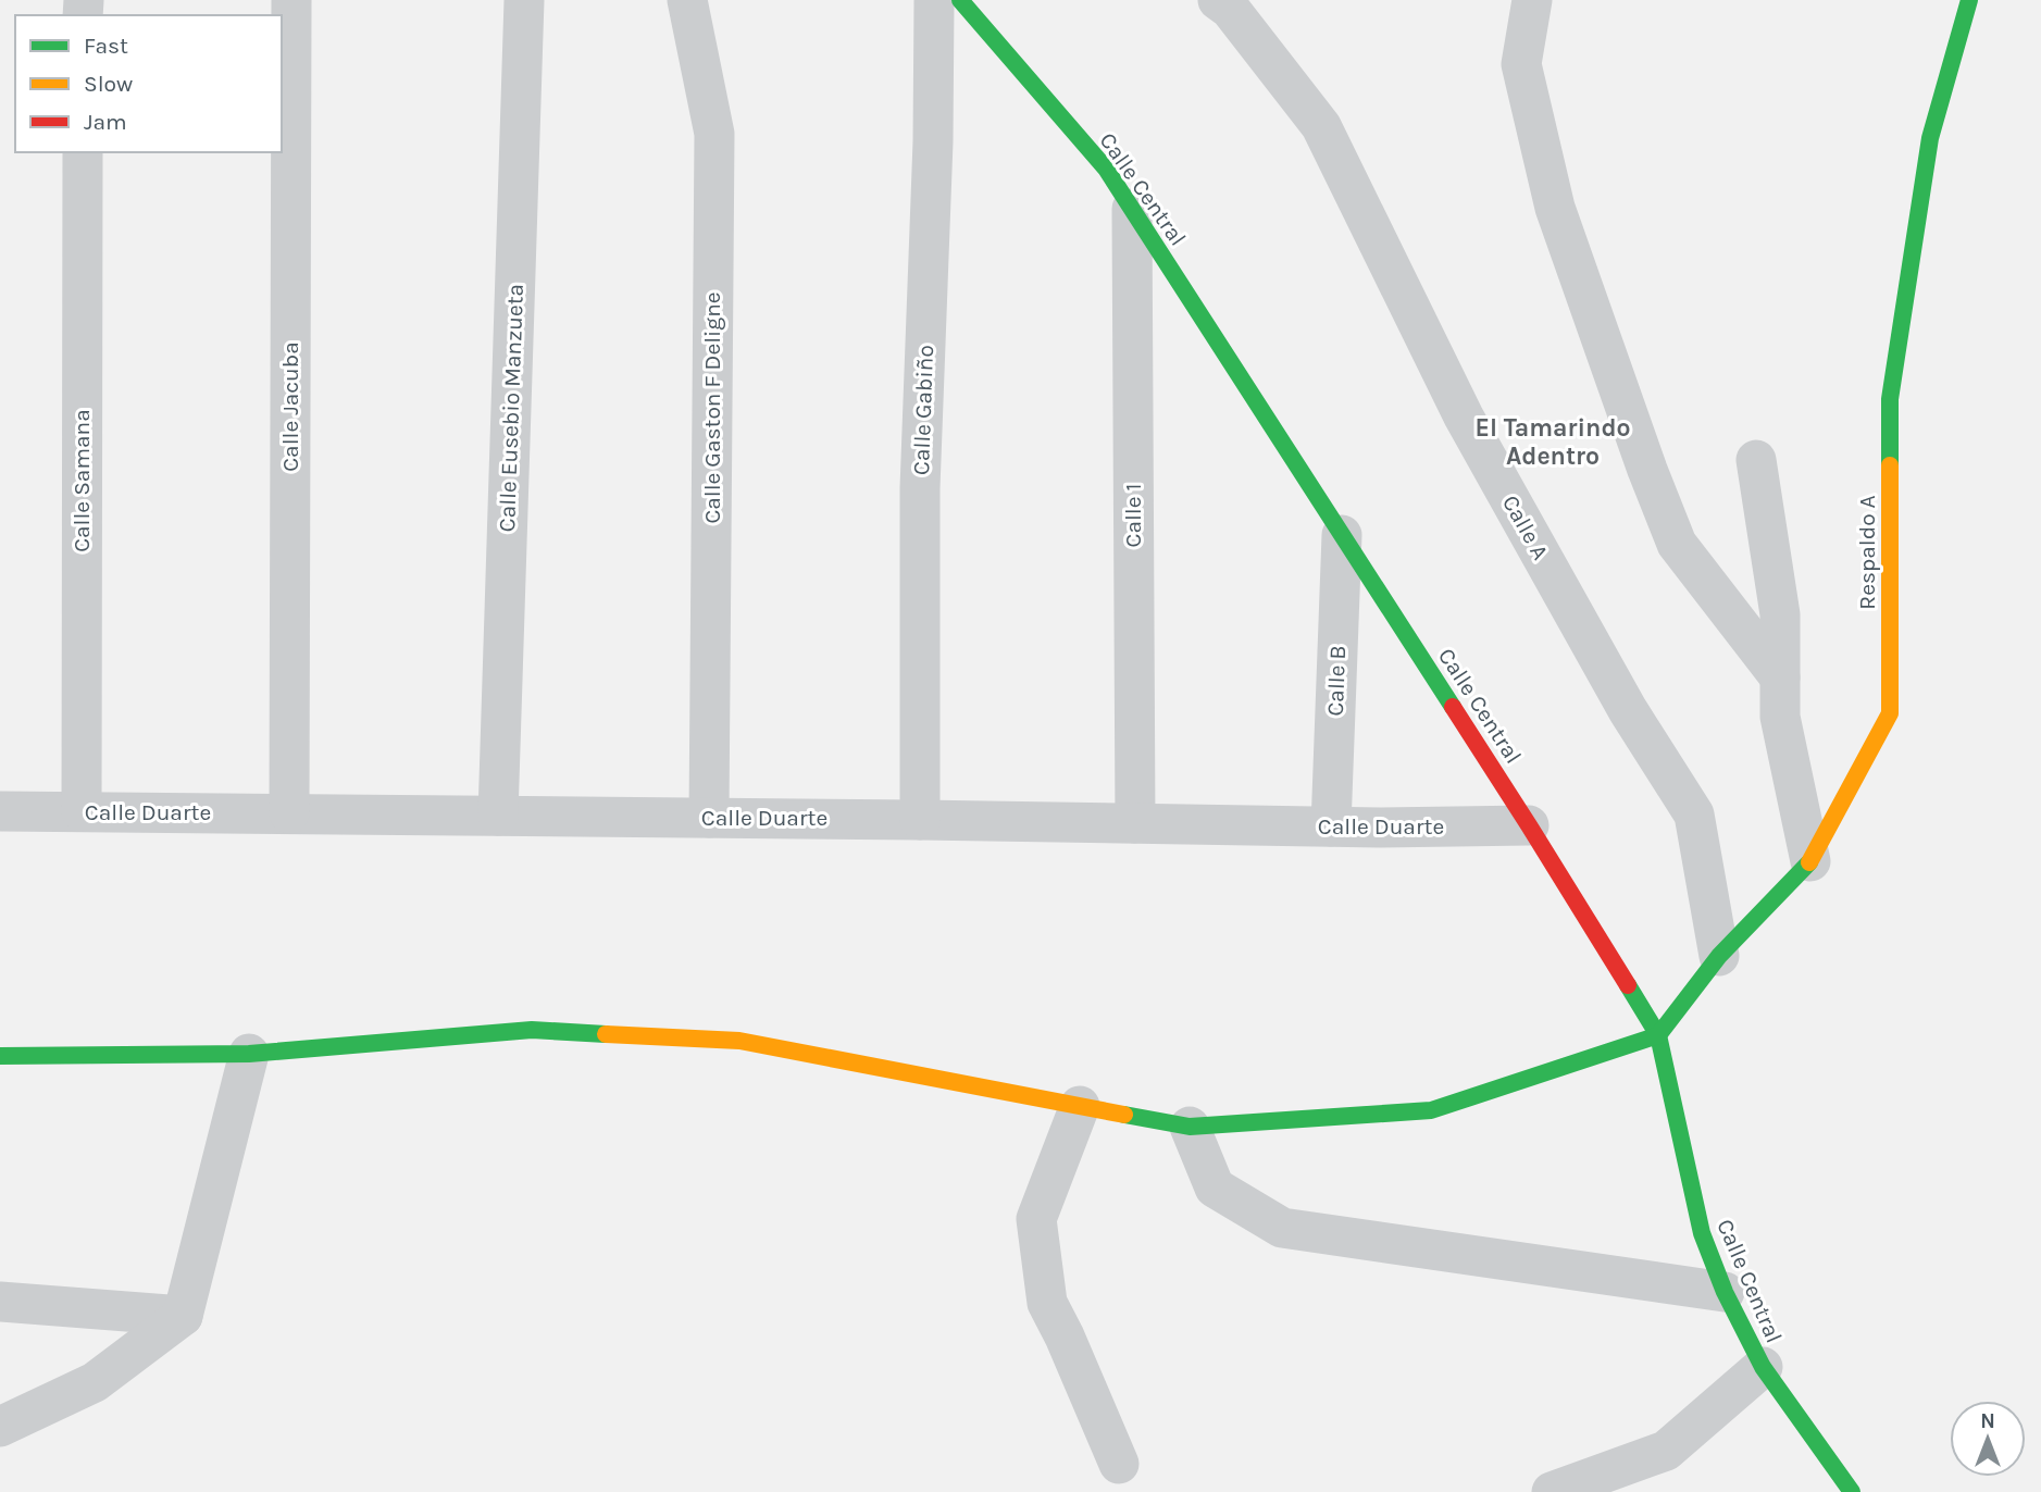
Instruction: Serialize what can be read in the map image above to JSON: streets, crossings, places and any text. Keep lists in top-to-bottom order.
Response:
{
  "streets": {
    "street": [
      "Calle Central",
      "Calle Jacuba",
      "Calle Eusebio Manzueta",
      "Calle Gaston F Deligne",
      "Calle Gabiño",
      "Calle Samana",
      "Calle 1",
      "Calle A",
      "Respaldo A",
      "Calle B",
      "Calle Duarte"
    ]
  },
  "crossings": [
    ["Calle Central", "Calle 1"],
    ["Calle Central", "Respaldo A"],
    ["Calle Central", "Calle B"],
    ["Calle Central", "Calle Duarte"],
    ["Calle Jacuba", "Calle Duarte"],
    ["Calle Eusebio Manzueta", "Calle Duarte"],
    ["Calle Gaston F Deligne", "Calle Duarte"],
    ["Calle Gabiño", "Calle Duarte"],
    ["Calle Samana", "Calle Duarte"],
    ["Calle 1", "Calle Duarte"],
    ["Calle A", "Respaldo A"],
    ["Calle B", "Calle Duarte"]
  ],
  "districts": ["El Tamarindo Adentro"],
  "legend": ["Fast", "Slow", "Jam"],
  "north": "top"
}
